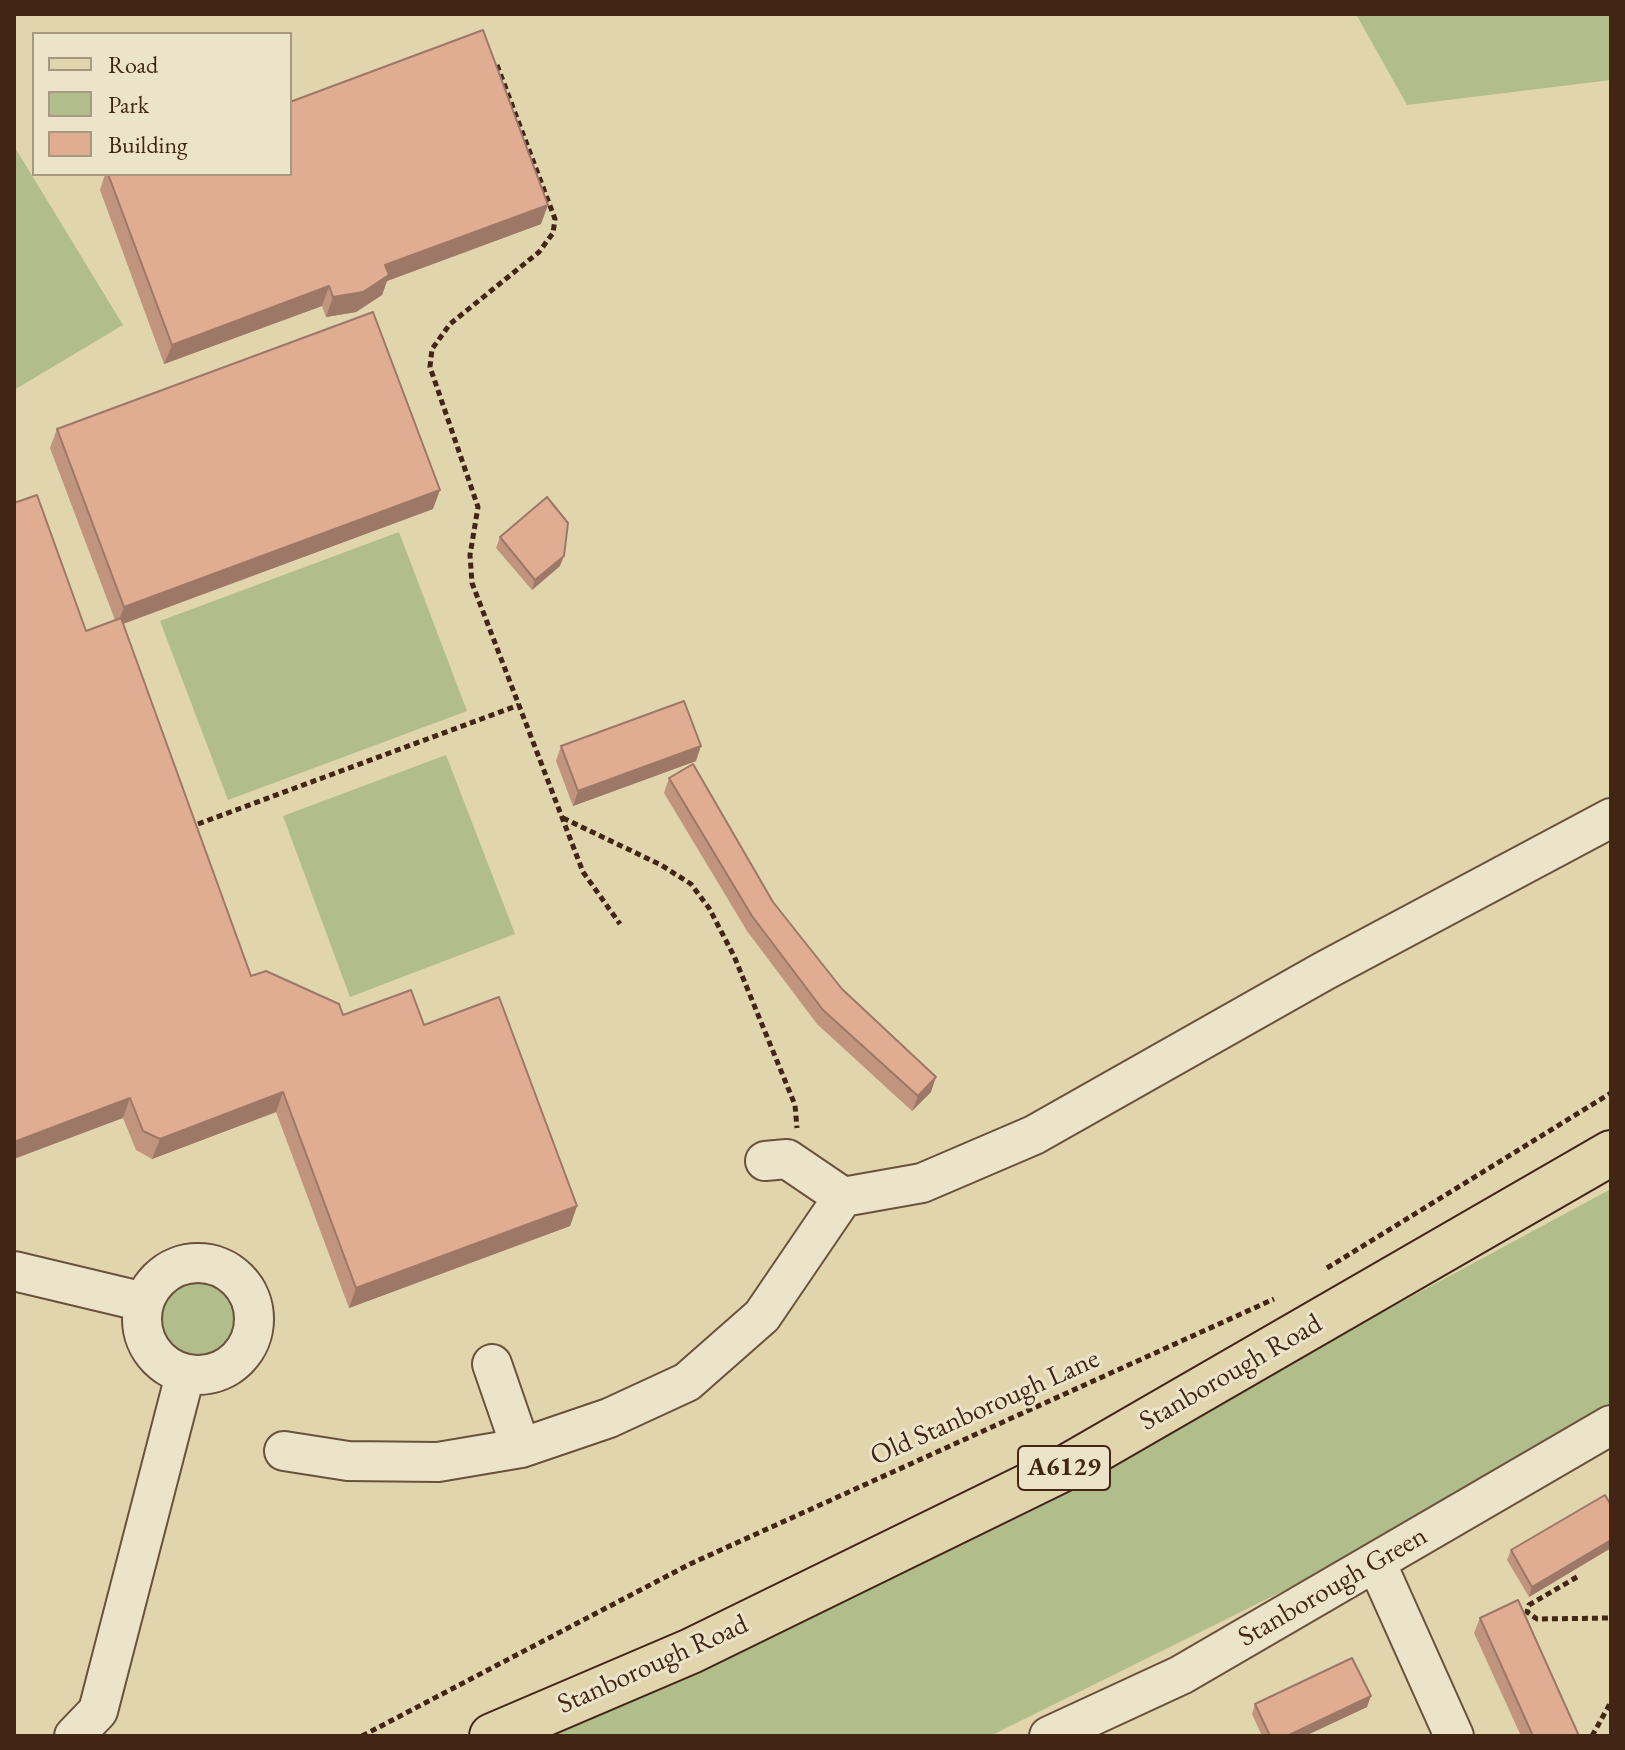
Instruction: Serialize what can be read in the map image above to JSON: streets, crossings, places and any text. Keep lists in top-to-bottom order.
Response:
{
  "streets": {
    "main road": ["Stanborough Road", "A6129"],
    "street": ["Stanborough Green"],
    "path": ["Old Stanborough Lane"]
  },
  "legend": ["Road", "Park", "Building"]
}
